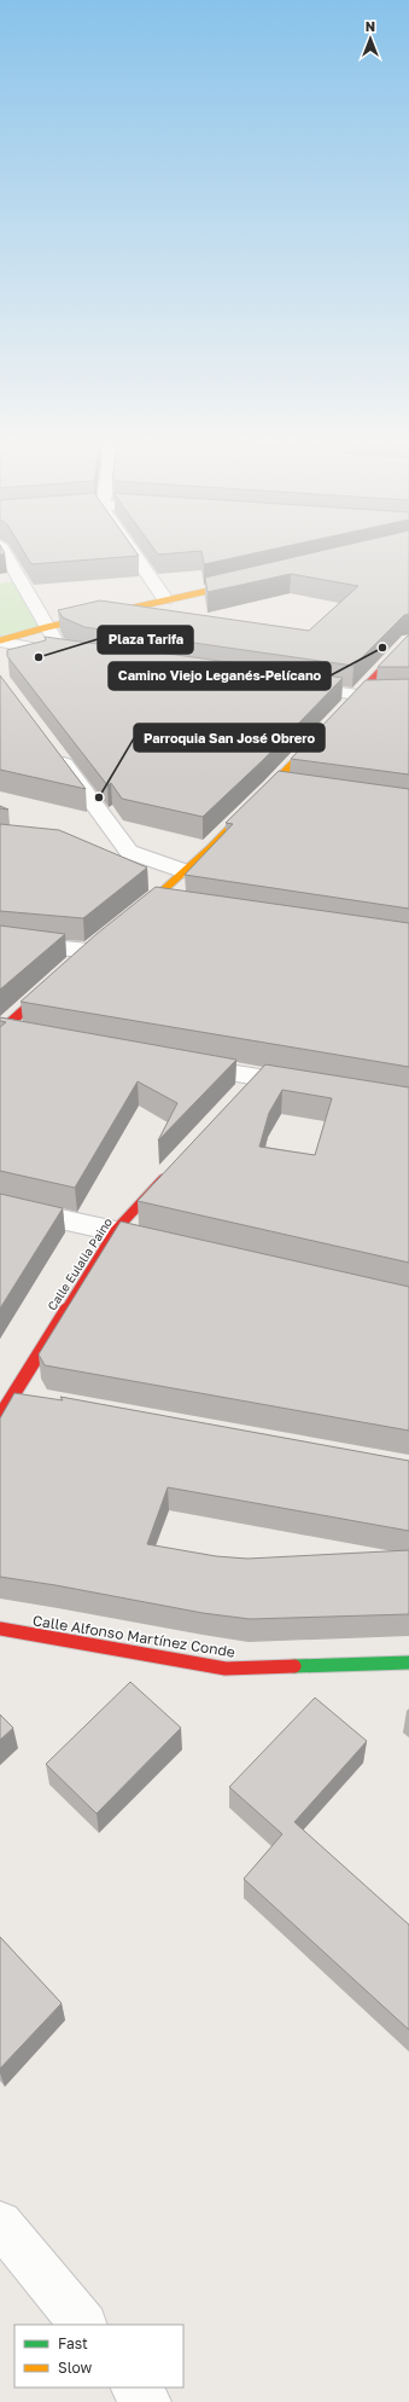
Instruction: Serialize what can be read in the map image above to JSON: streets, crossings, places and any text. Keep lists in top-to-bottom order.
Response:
{
  "streets": {
    "street": ["Calle Eulalia Paino", "Calle Alfonso Martínez Conde"]
  },
  "places": ["Camino Viejo Leganés-Pelícano", "Plaza Tarifa", "Parroquia San José Obrero"],
  "legend": ["Fast", "Slow"],
  "north": "top"
}
